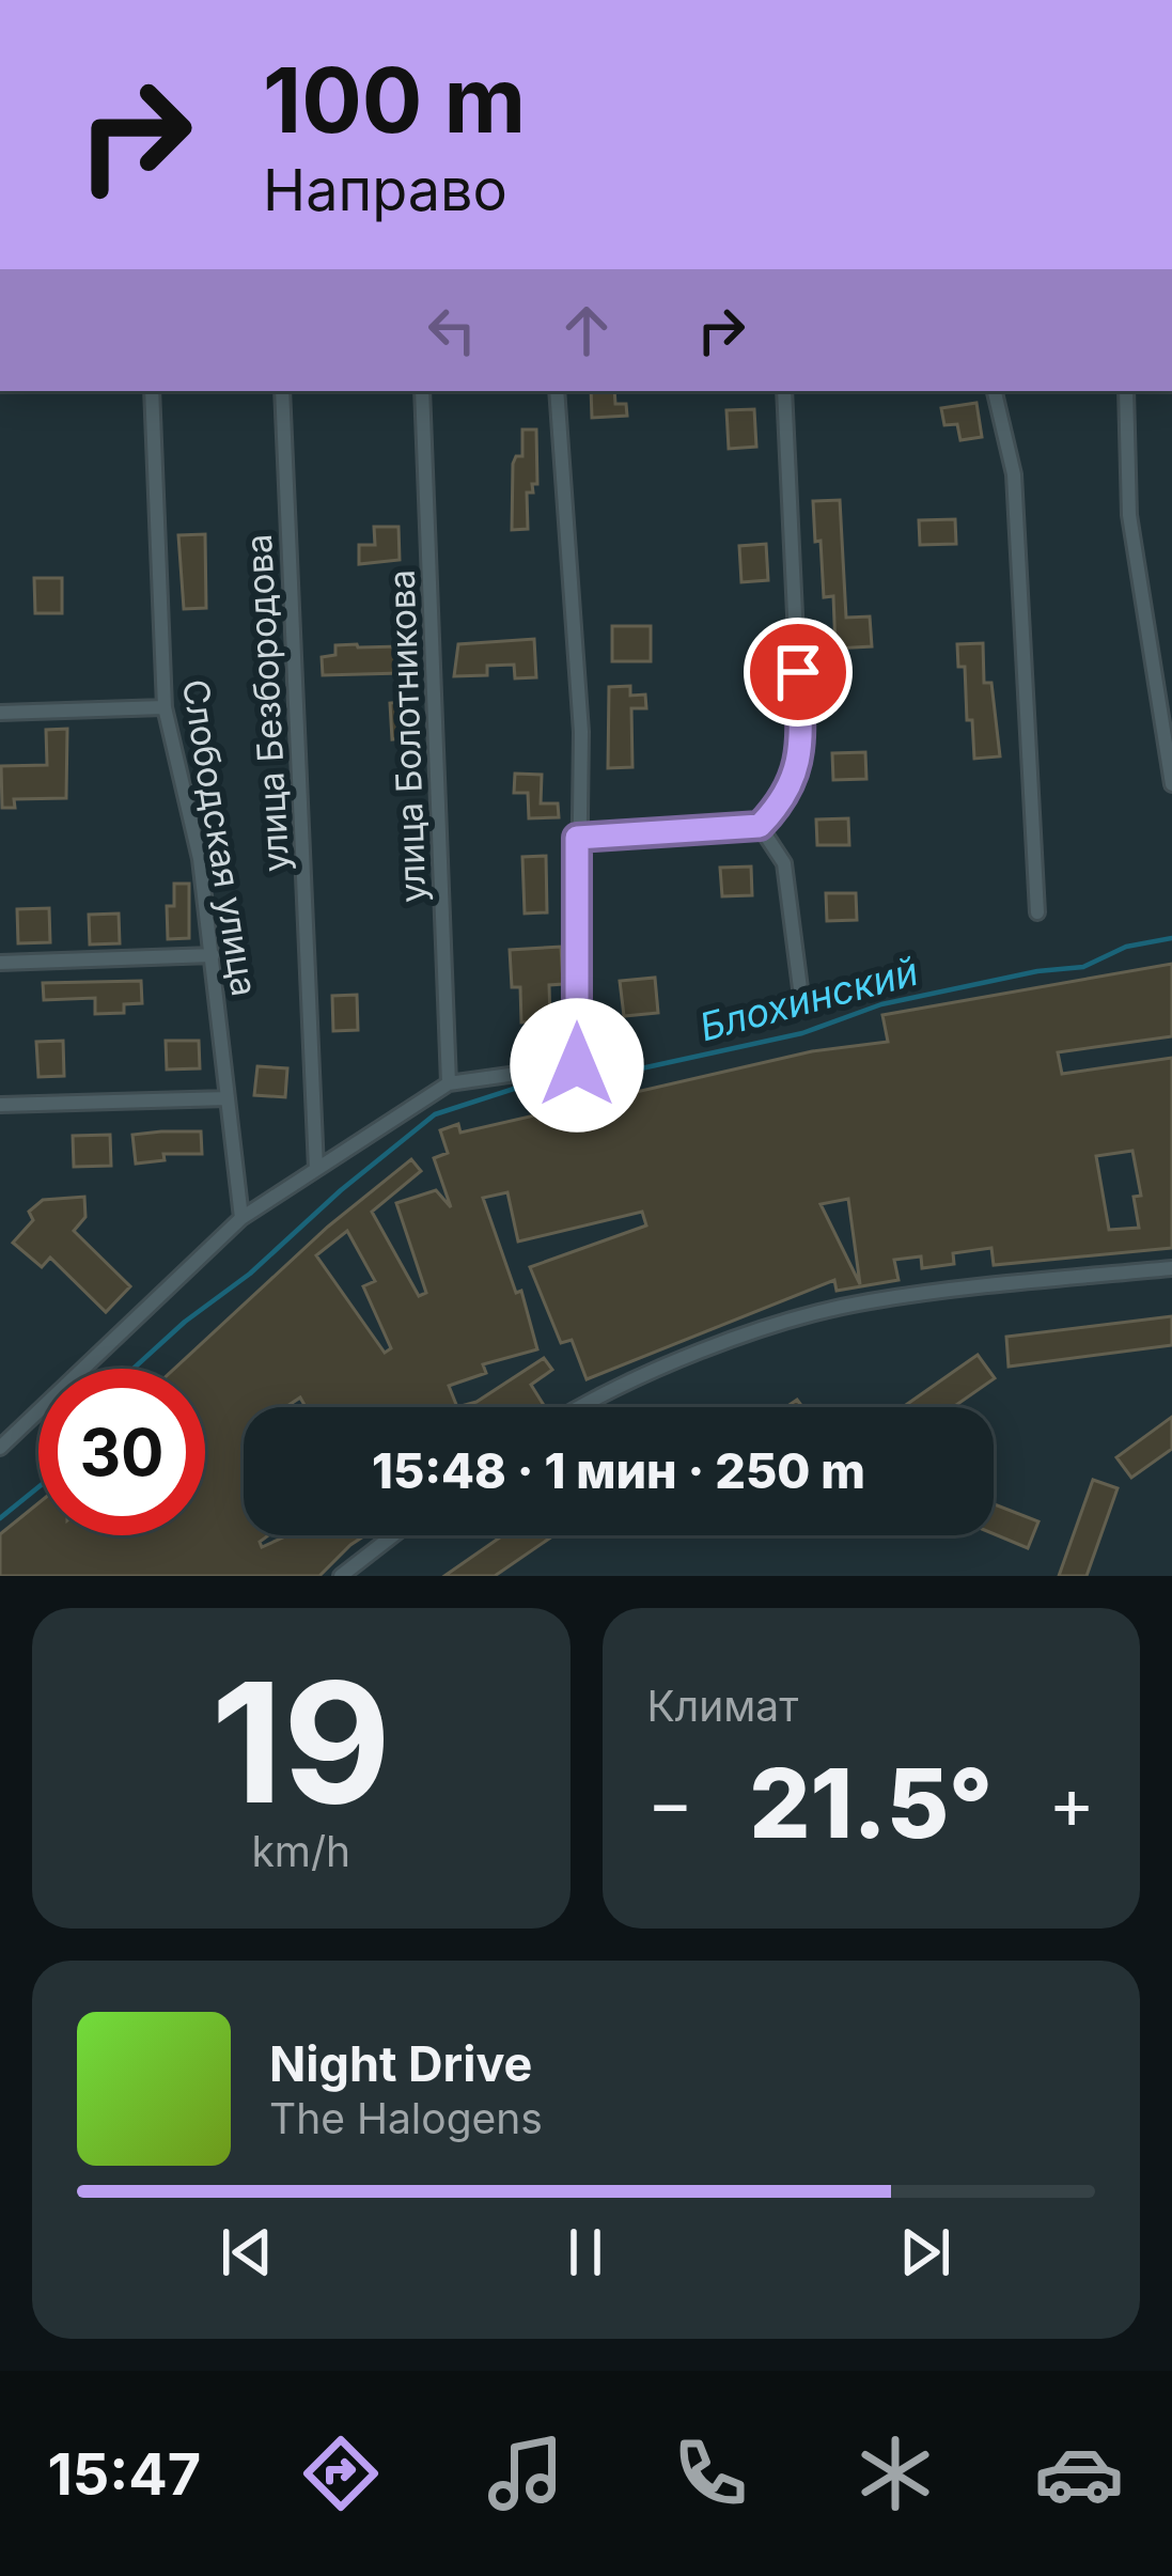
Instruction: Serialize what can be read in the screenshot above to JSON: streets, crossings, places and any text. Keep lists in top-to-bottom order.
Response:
{
  "streets": {
    "street": ["улица Безбородова", "улица Болотникова", "Слободская улица"]
  },
  "water": ["Блохинский"],
  "page": {
    "turn": ["100 m", "Направо"],
    "limit": "30",
    "trip": "15:48 · 1 мин · 250 m",
    "tile": [
      ["19", "km/h"],
      "Климат"
    ],
    "heat": ["−", "21.5°", "+"],
    "song": ["Night Drive", "The Halogens"],
    "tabs": "15:47"
  }
}
